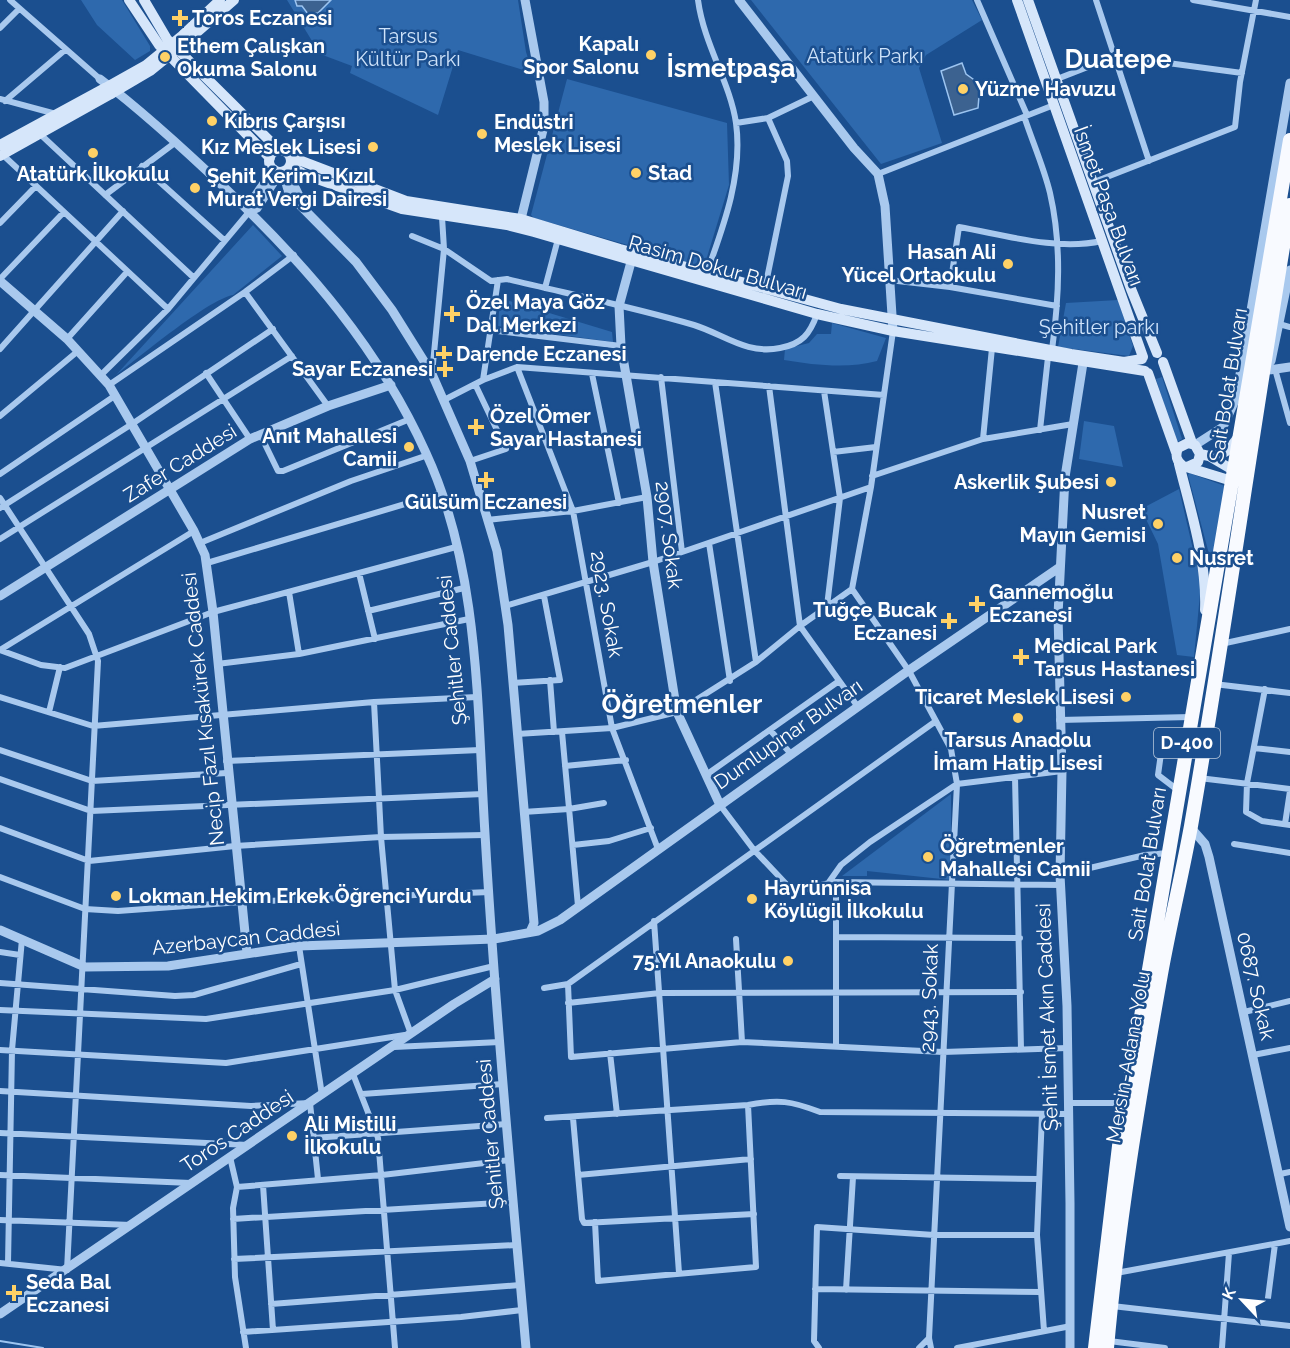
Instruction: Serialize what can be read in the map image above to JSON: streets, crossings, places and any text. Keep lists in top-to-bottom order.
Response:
{
  "streets": {
    "highway": ["Sait Bolat Bulvarı", "D-400", "Mersin-Adana Yolu"],
    "main road": ["İsmet Paşa Bulvarı", "Rasim Dokur Bulvarı"],
    "street": [
      "Zafer Caddesi",
      "2907. Sokak",
      "2923. Sokak",
      "Şehitler Caddesi",
      "Necip Fazıl Kısakürek Caddesi",
      "Dumlupınar Bulvarı",
      "Azerbaycan Caddesi",
      "0687. Sokak",
      "2943. Sokak",
      "Şehit İsmet Akın Caddesi",
      "Toros Caddesi"
    ]
  },
  "crossings": [
    ["İsmet Paşa Bulvarı", "Rasim Dokur Bulvarı"],
    ["Rasim Dokur Bulvarı", "2907. Sokak"],
    ["Rasim Dokur Bulvarı", "Şehit İsmet Akın Caddesi"],
    ["Sait Bolat Bulvarı", "Mersin-Adana Yolu"],
    ["Zafer Caddesi", "Şehitler Caddesi"],
    ["Zafer Caddesi", "Necip Fazıl Kısakürek Caddesi"],
    ["2907. Sokak", "Dumlupınar Bulvarı"],
    ["2923. Sokak", "Dumlupınar Bulvarı"],
    ["Şehitler Caddesi", "Azerbaycan Caddesi"],
    ["Şehitler Caddesi", "Toros Caddesi"],
    ["Necip Fazıl Kısakürek Caddesi", "Azerbaycan Caddesi"],
    ["Dumlupınar Bulvarı", "Azerbaycan Caddesi"],
    ["Dumlupınar Bulvarı", "2943. Sokak"],
    ["Dumlupınar Bulvarı", "Şehit İsmet Akın Caddesi"],
    ["0687. Sokak", "Mersin-Adana Yolu"]
  ],
  "districts": ["Duatepe", "İsmetpaşa", "Öğretmenler"],
  "parks": ["Tarsus Kültür Parkı", "Atatürk Parkı", "Şehitler parkı"],
  "places": {
    "health": [
      "Toros Eczanesi",
      "Özel Maya Göz Dal Merkezi",
      "Darende Eczanesi",
      "Sayar Eczanesi",
      "Özel Ömer Sayar Hastanesi",
      "Gülsüm Eczanesi",
      "Gannemoğlu Eczanesi",
      "Tuğçe Bucak Eczanesi",
      "Medical Park Tarsus Hastanesi",
      "Seda Bal Eczanesi"
    ],
    "other": [
      "Kapalı Spor Salonu",
      "Ethem Çalışkan Okuma Salonu",
      "Yüzme Havuzu",
      "Kıbrıs Çarşısı",
      "Endüstri Meslek Lisesi",
      "Kız Meslek Lisesi",
      "Atatürk İlkokulu",
      "Stad",
      "Şehit Kerim - Kızıl Murat Vergi Dairesi",
      "Hasan Ali Yücel Ortaokulu",
      "Anıt Mahallesi Camii",
      "Askerlik Şubesi",
      "Nusret Mayın Gemisi",
      "Nusret",
      "Ticaret Meslek Lisesi",
      "Tarsus Anadolu İmam Hatip Lisesi",
      "Öğretmenler Mahallesi Camii",
      "Lokman Hekim Erkek Öğrenci Yurdu",
      "Hayrünnisa Köylügil İlkokulu",
      "75.Yıl Anaokulu",
      "Ali Mistilli İlkokulu"
    ]
  },
  "north": "top left"
}
